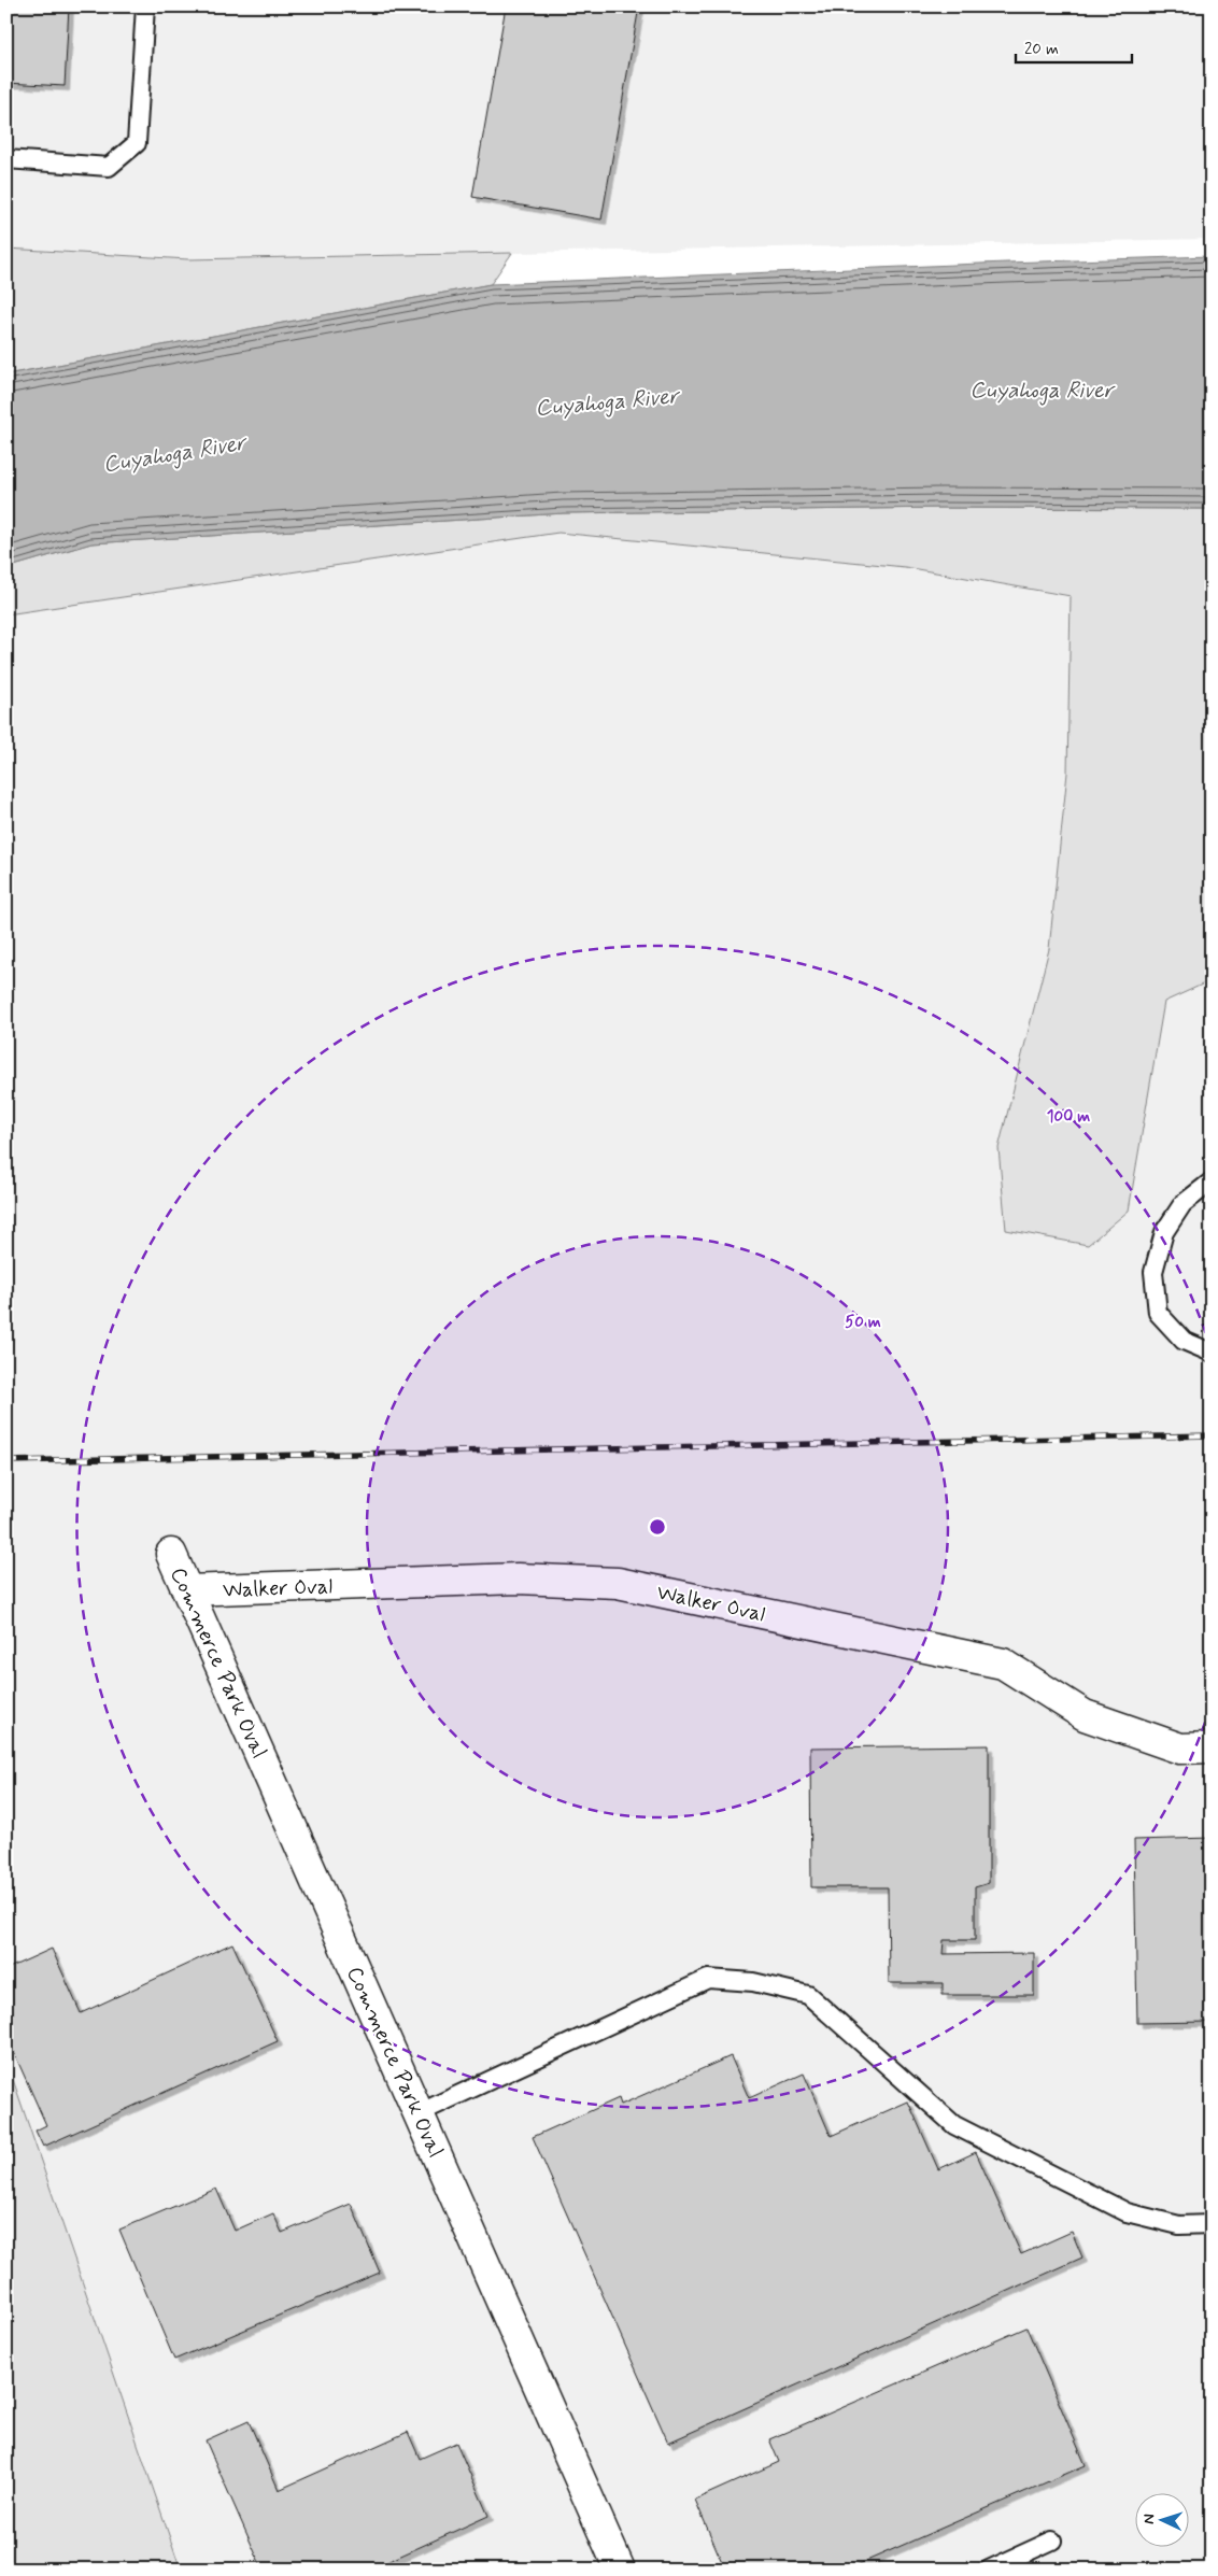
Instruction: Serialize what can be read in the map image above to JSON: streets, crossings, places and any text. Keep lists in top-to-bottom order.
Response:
{
  "streets": {
    "street": ["Walker Oval", "Commerce Park Oval"]
  },
  "crossings": [
    ["Walker Oval", "Commerce Park Oval"]
  ],
  "water": ["Cuyahoga River"],
  "scale_bar": "20 m",
  "north": "left",
  "rings": ["100 m", "50 m"]
}
